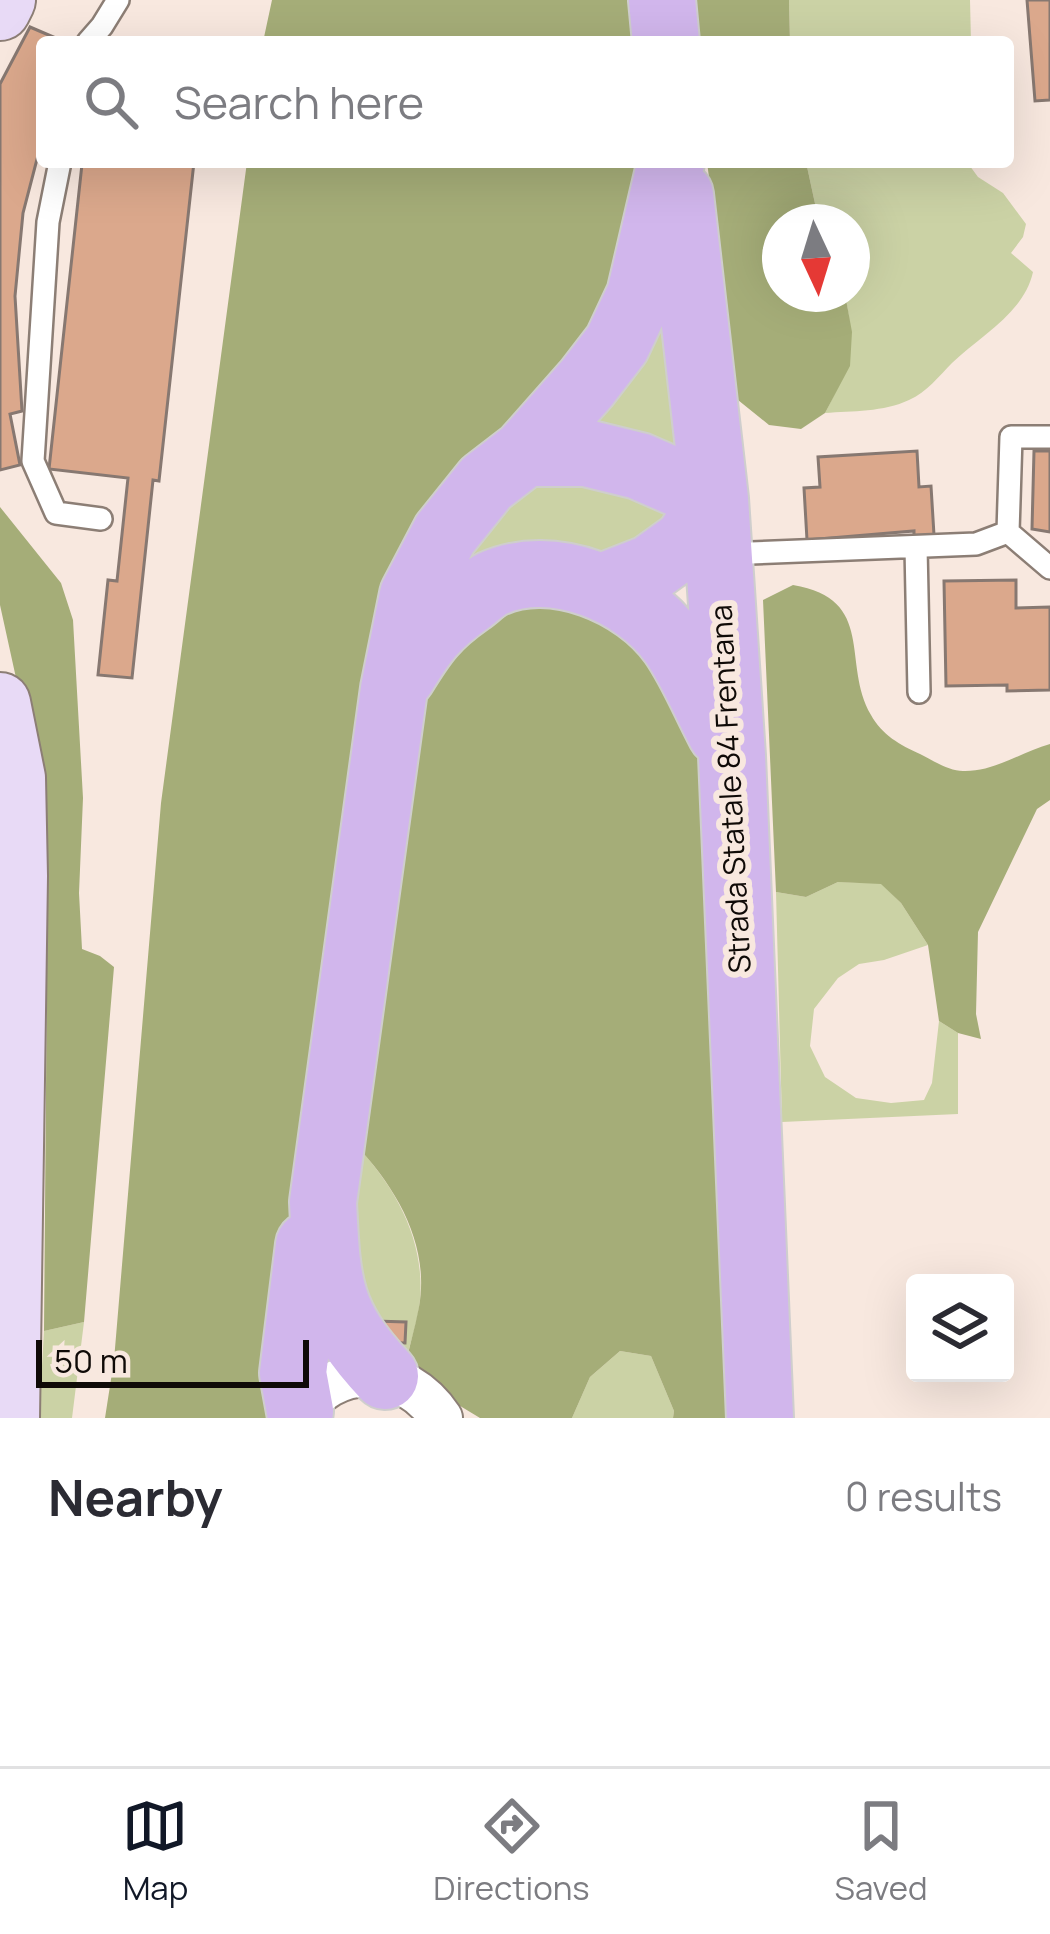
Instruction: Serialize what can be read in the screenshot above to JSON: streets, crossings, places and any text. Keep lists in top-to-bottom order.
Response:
{
  "streets": {
    "main road": ["Strada Statale 84 Frentana"]
  },
  "scale_bar": "50 m",
  "north": "bottom",
  "page": {
    "search": "Search here",
    "scale": "50 m",
    "heading": ["Nearby", "0 results"],
    "nav": ["Map", "Directions", "Saved"]
  }
}
